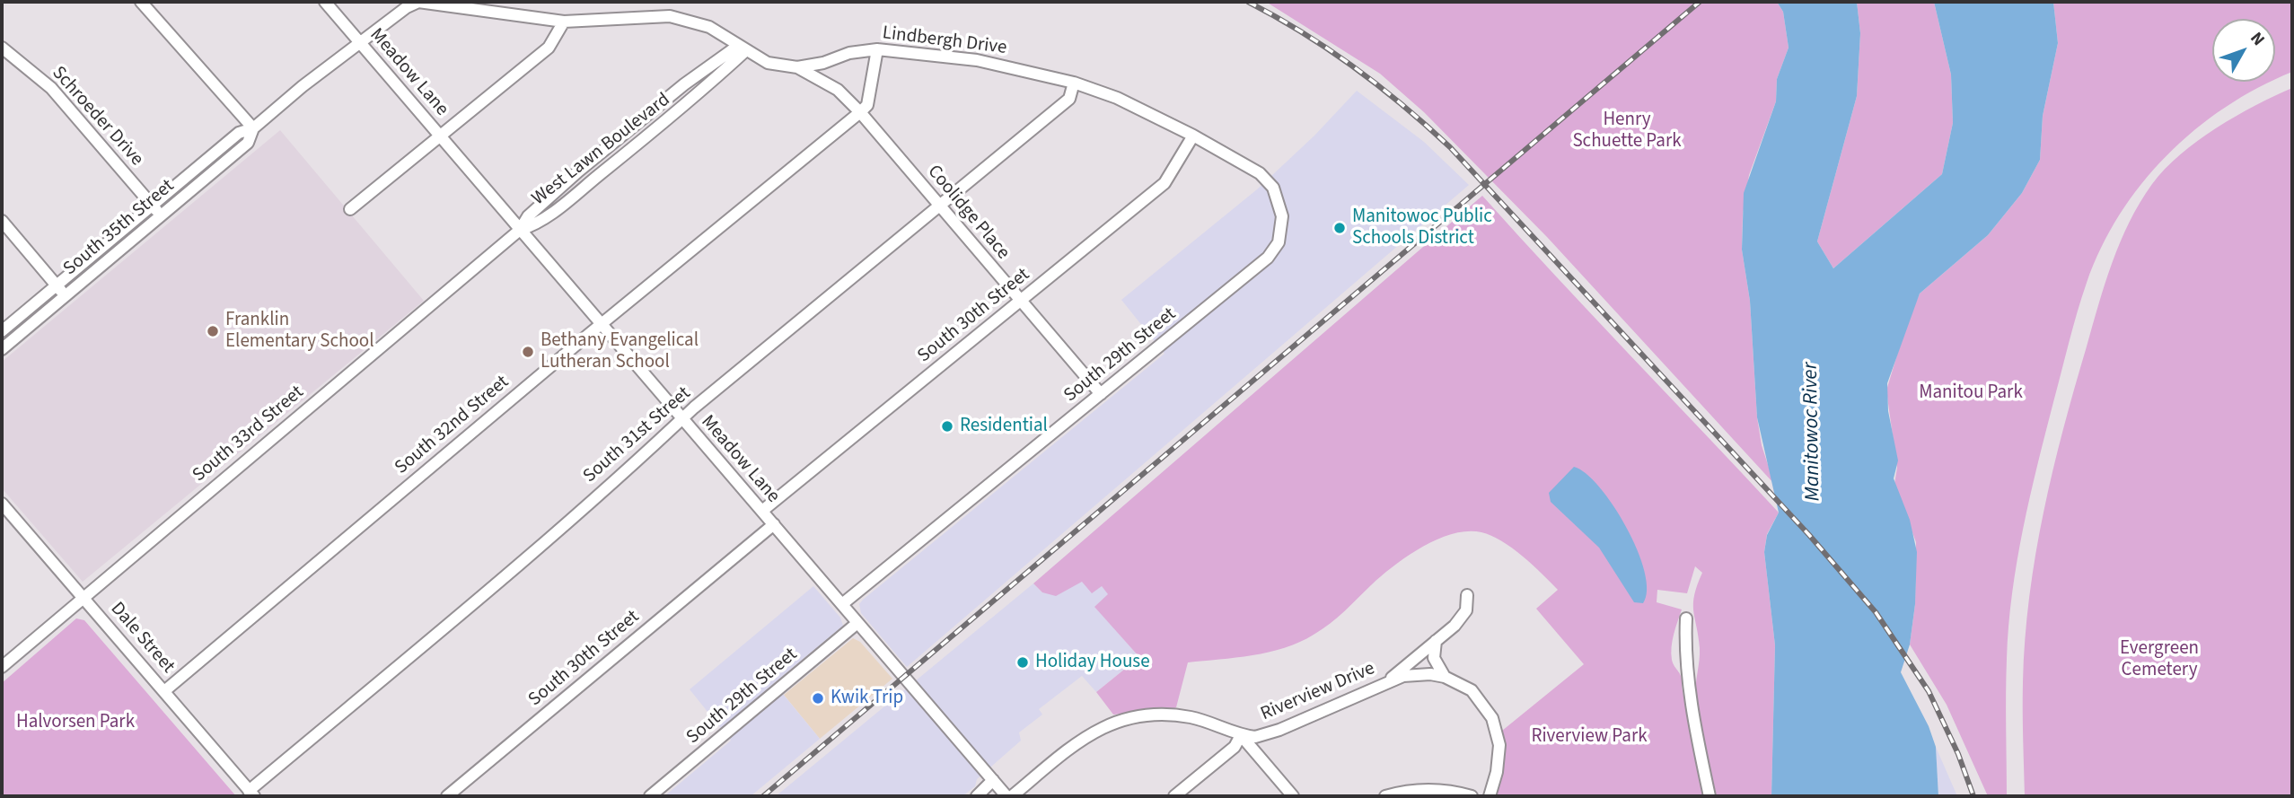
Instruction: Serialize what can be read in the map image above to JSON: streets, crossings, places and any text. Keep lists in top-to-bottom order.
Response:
{
  "streets": {
    "street": [
      "Lindbergh Drive",
      "Meadow Lane",
      "Schroeder Drive",
      "West Lawn Boulevard",
      "Coolidge Place",
      "South 35th Street",
      "South 30th Street",
      "South 29th Street",
      "South 32nd Street",
      "South 33rd Street",
      "South 31st Street",
      "Dale Street",
      "Riverview Drive"
    ]
  },
  "crossings": [
    ["Lindbergh Drive", "West Lawn Boulevard"],
    ["Lindbergh Drive", "Coolidge Place"],
    ["Lindbergh Drive", "South 35th Street"],
    ["Lindbergh Drive", "South 30th Street"],
    ["Lindbergh Drive", "South 29th Street"],
    ["Lindbergh Drive", "South 32nd Street"],
    ["Lindbergh Drive", "South 31st Street"],
    ["Meadow Lane", "West Lawn Boulevard"],
    ["Meadow Lane", "South 35th Street"],
    ["Meadow Lane", "South 30th Street"],
    ["Meadow Lane", "South 29th Street"],
    ["Meadow Lane", "South 32nd Street"],
    ["Meadow Lane", "South 33rd Street"],
    ["Meadow Lane", "South 31st Street"],
    ["Schroeder Drive", "South 35th Street"],
    ["West Lawn Boulevard", "South 33rd Street"],
    ["Coolidge Place", "South 30th Street"],
    ["Coolidge Place", "South 29th Street"],
    ["Coolidge Place", "South 32nd Street"],
    ["Coolidge Place", "South 31st Street"],
    ["South 32nd Street", "Dale Street"],
    ["South 33rd Street", "Dale Street"],
    ["South 31st Street", "Dale Street"]
  ],
  "water": ["Manitowoc River"],
  "parks": [
    "Henry Schuette Park",
    "Manitou Park",
    "Evergreen Cemetery",
    "Halvorsen Park",
    "Riverview Park"
  ],
  "places": [
    "Manitowoc Public Schools District",
    "Franklin Elementary School",
    "Bethany Evangelical Lutheran School",
    "Residential",
    "Holiday House",
    "Kwik Trip"
  ],
  "north": "top right"
}
